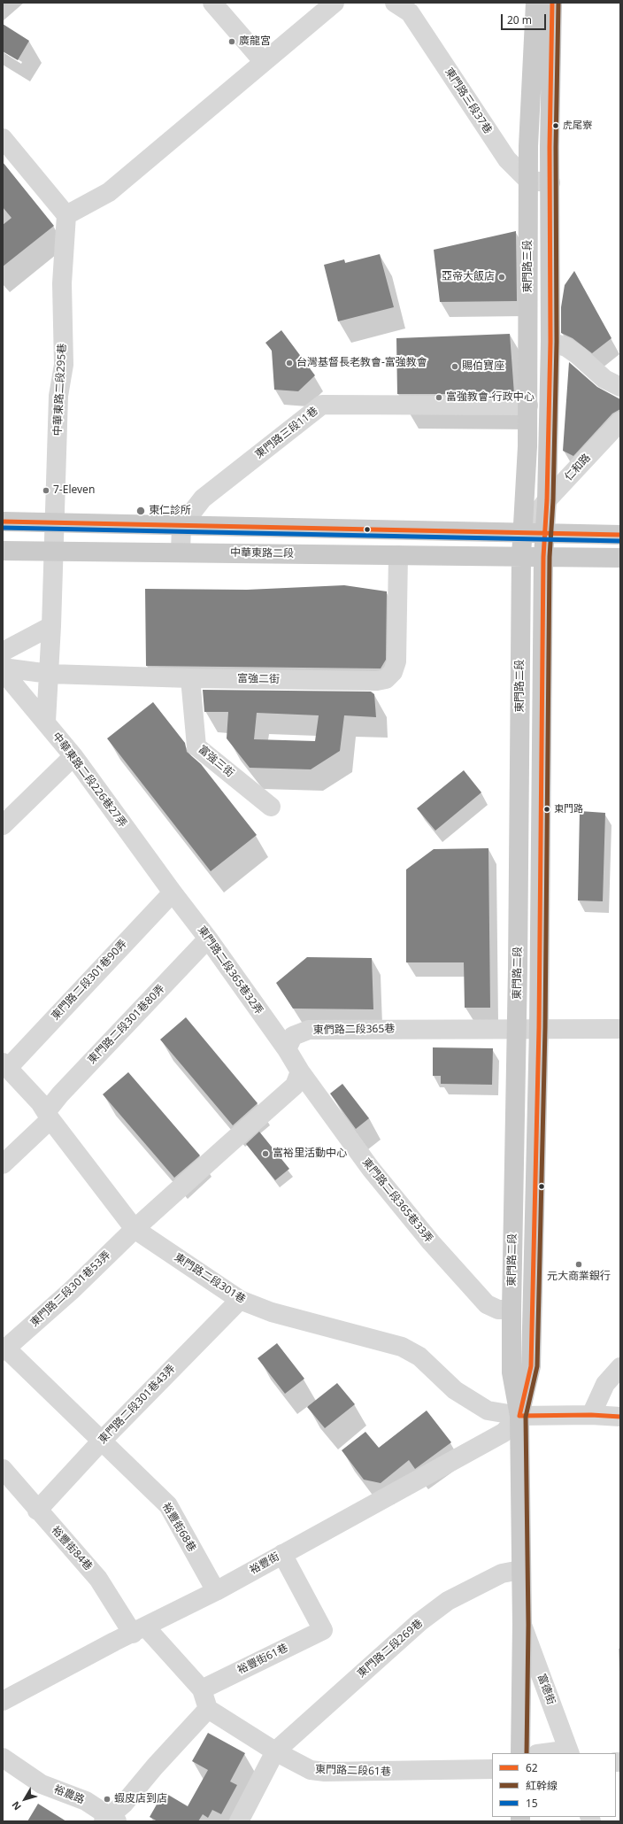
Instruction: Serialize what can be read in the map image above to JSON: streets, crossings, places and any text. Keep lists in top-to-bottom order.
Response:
{
  "streets": {
    "main road": ["東門路三段", "中華東路二段", "東門路二段"],
    "street": [
      "東門路三段37巷",
      "中華東路二段295巷",
      "東門路三段11巷",
      "仁和路",
      "富強二街",
      "富強三街",
      "中華東路二段226巷27弄",
      "東門路二段365巷32弄",
      "東門路二段301巷90弄",
      "東門路二段301巷80弄",
      "東們路二段365巷",
      "東門路二段365巷33弄",
      "東門路二段301巷",
      "東門路二段301巷53弄",
      "東門路二段301巷43弄",
      "裕豐街68巷",
      "裕豐街84巷",
      "裕豐街",
      "東門路二段269巷",
      "裕豐街61巷",
      "富德街",
      "東門路二段61巷",
      "裕農路"
    ]
  },
  "crossings": [
    ["東門路三段37巷", "東門路三段"],
    ["東門路三段", "東門路三段11巷"],
    ["東門路三段", "仁和路"],
    ["東門路三段", "東門路二段"],
    ["中華東路二段295巷", "中華東路二段"],
    ["中華東路二段295巷", "富強二街"],
    ["中華東路二段295巷", "中華東路二段226巷27弄"],
    ["仁和路", "東門路二段"],
    ["中華東路二段", "富強二街"],
    ["中華東路二段", "東門路二段"],
    ["富強二街", "富強三街"],
    ["東門路二段", "東們路二段365巷"],
    ["東門路二段", "東門路二段365巷33弄"],
    ["東門路二段", "東門路二段301巷"],
    ["東門路二段", "裕豐街"],
    ["東門路二段", "東門路二段269巷"],
    ["東門路二段", "富德街"],
    ["中華東路二段226巷27弄", "東門路二段365巷32弄"],
    ["中華東路二段226巷27弄", "東門路二段301巷90弄"],
    ["東門路二段365巷32弄", "東門路二段301巷90弄"],
    ["東門路二段365巷32弄", "東門路二段301巷80弄"],
    ["東門路二段365巷32弄", "東們路二段365巷"],
    ["東門路二段301巷90弄", "東門路二段301巷"],
    ["東門路二段301巷80弄", "東門路二段301巷"],
    ["東門路二段301巷", "東門路二段301巷53弄"],
    ["東門路二段301巷", "東門路二段301巷43弄"],
    ["東門路二段301巷", "裕豐街"],
    ["東門路二段301巷53弄", "東門路二段301巷43弄"],
    ["東門路二段301巷53弄", "裕豐街68巷"],
    ["東門路二段301巷43弄", "裕豐街68巷"],
    ["東門路二段301巷43弄", "裕豐街84巷"],
    ["裕豐街68巷", "裕豐街"],
    ["裕豐街84巷", "裕豐街"],
    ["裕豐街", "裕豐街61巷"],
    ["東門路二段269巷", "東門路二段61巷"]
  ],
  "places": [
    "廣龍宮",
    "虎尾寮",
    "亞帝大飯店",
    "台灣基督長老教會-富強教會",
    "賜伯寶座",
    "富強教會-行政中心",
    "7-Eleven",
    "東仁診所",
    "東門路",
    "富裕里活動中心",
    "元大商業銀行",
    "蝦皮店到店"
  ],
  "lines": ["transit line 62", "transit line 紅幹線", "transit line 15"],
  "legend": ["62", "紅幹線", "15"],
  "scale_bar": "20 m",
  "north": "bottom left"
}
